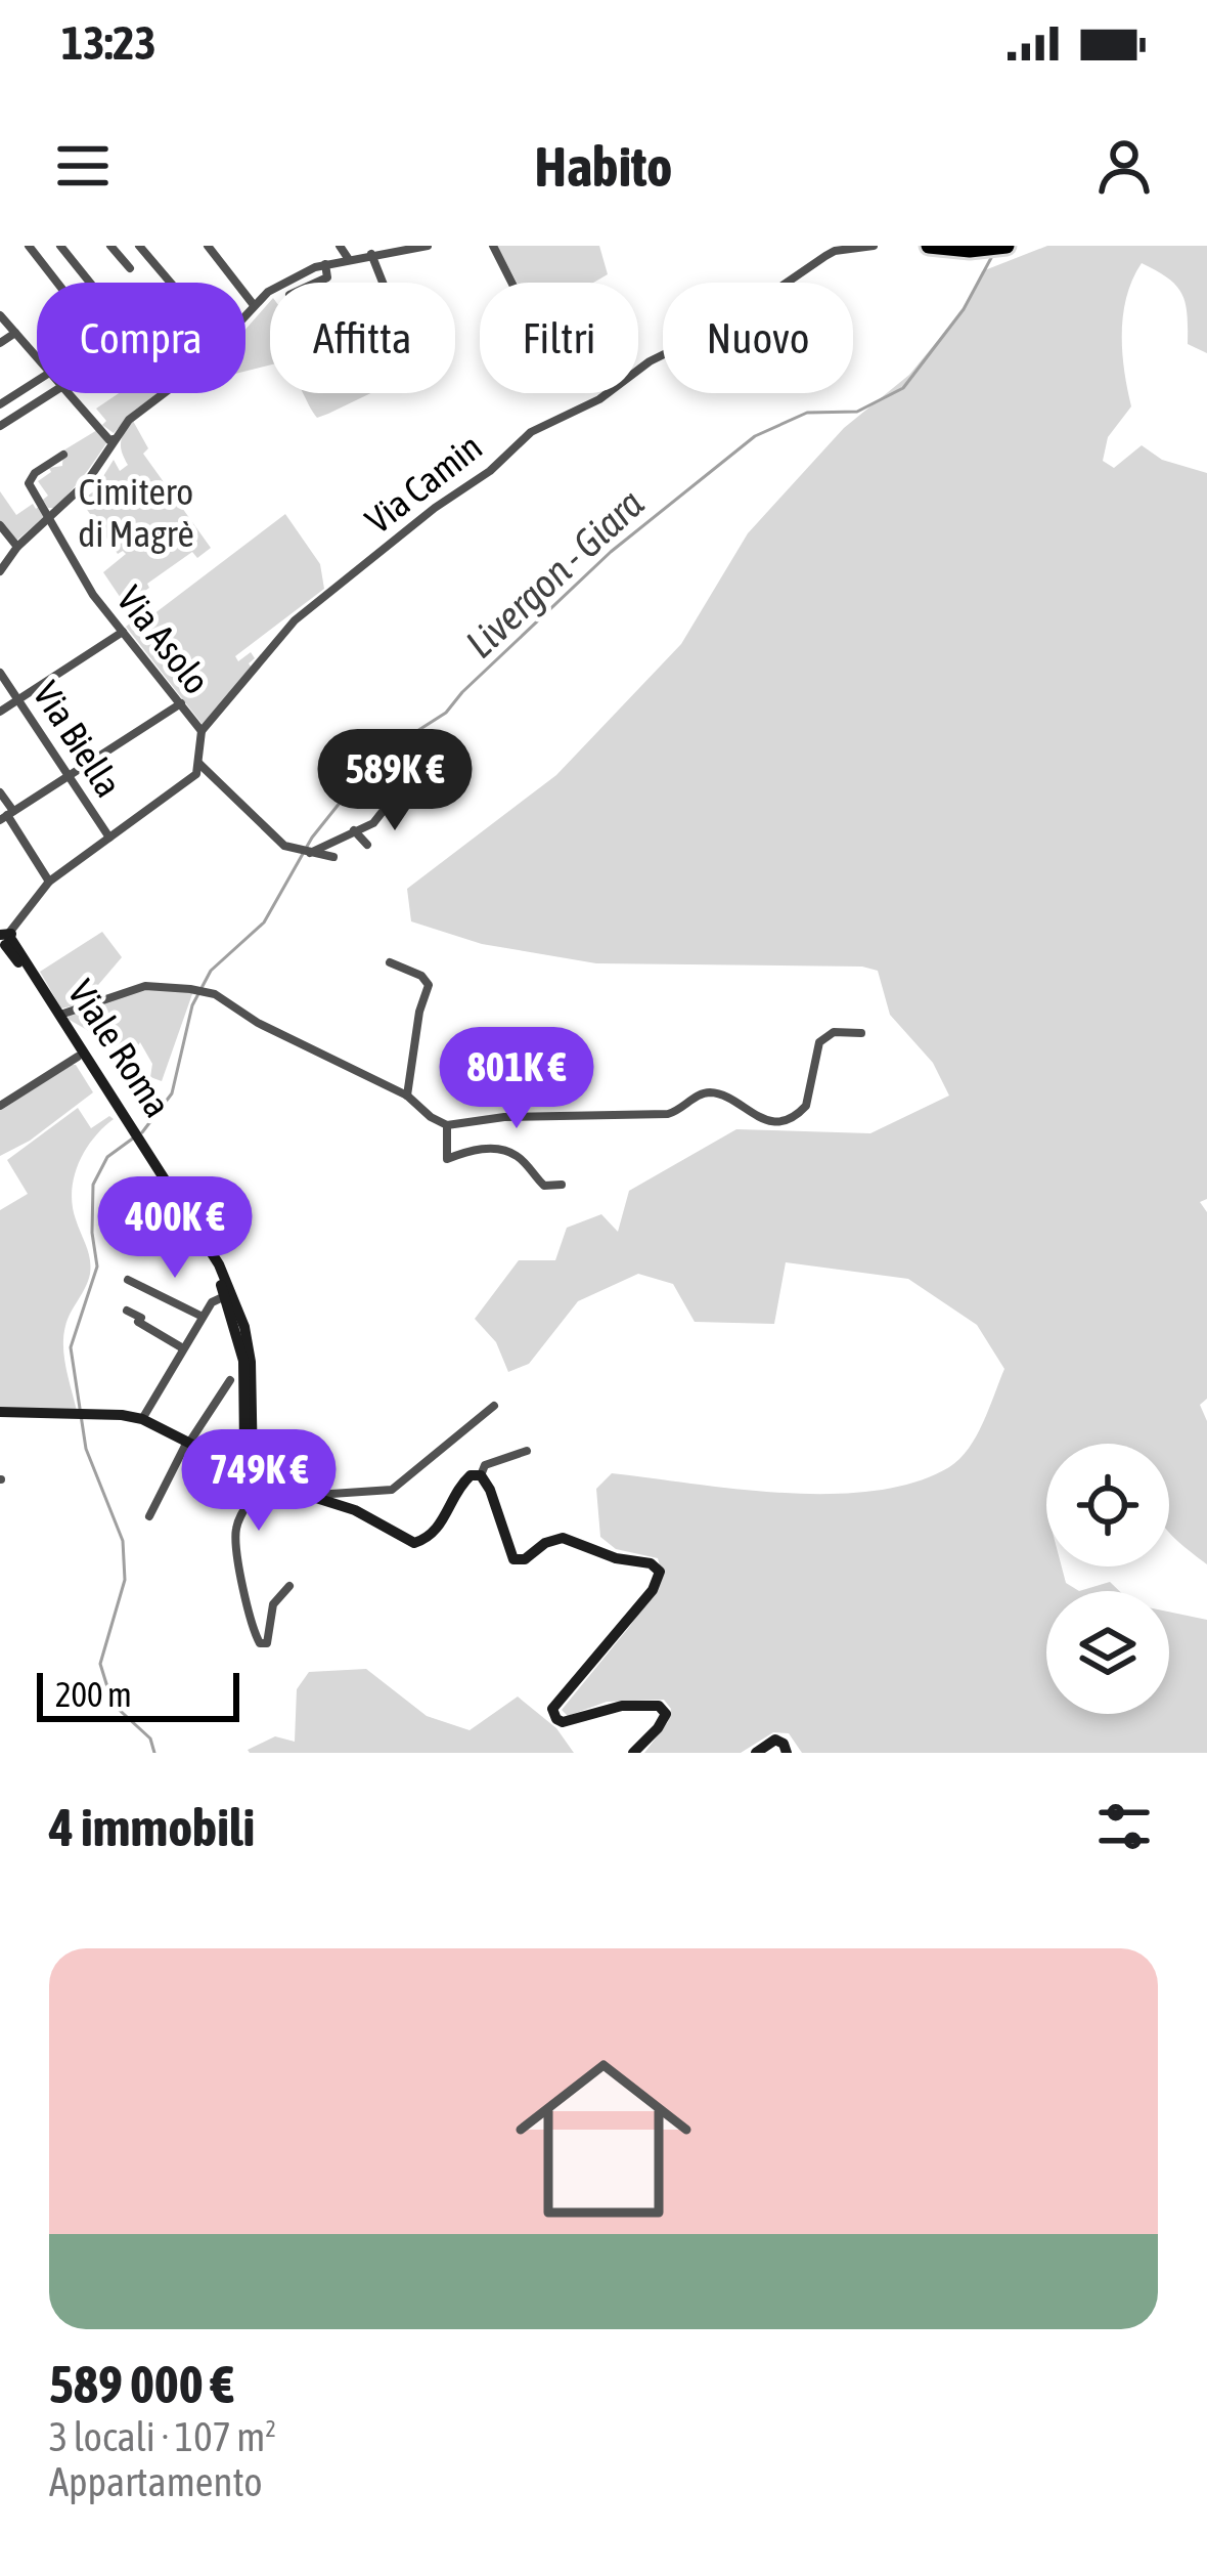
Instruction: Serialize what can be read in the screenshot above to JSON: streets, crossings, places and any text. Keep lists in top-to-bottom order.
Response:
{
  "streets": {
    "main road": ["Viale Roma"],
    "street": ["Via Camin", "Via Asolo", "Via Biella"]
  },
  "crossings": [
    ["Via Camin", "Via Asolo"]
  ],
  "water": ["Livergon - Giara"],
  "parks": ["Cimitero di Magrè"],
  "scale_bar": "200 m",
  "page": {
    "status": "13:23",
    "header": "Habito",
    "chip": [
      "Compra",
      "Affitta",
      "Filtri",
      "Nuovo"
    ],
    "price": [
      "589K €",
      "801K €",
      "400K €",
      "749K €"
    ],
    "scale": "200 m",
    "heading": "4 immobili",
    "list": [
      {
        "name": "589 000 €",
        "note": "3 locali · 107 m² · Appartamento"
      }
    ]
  }
}
